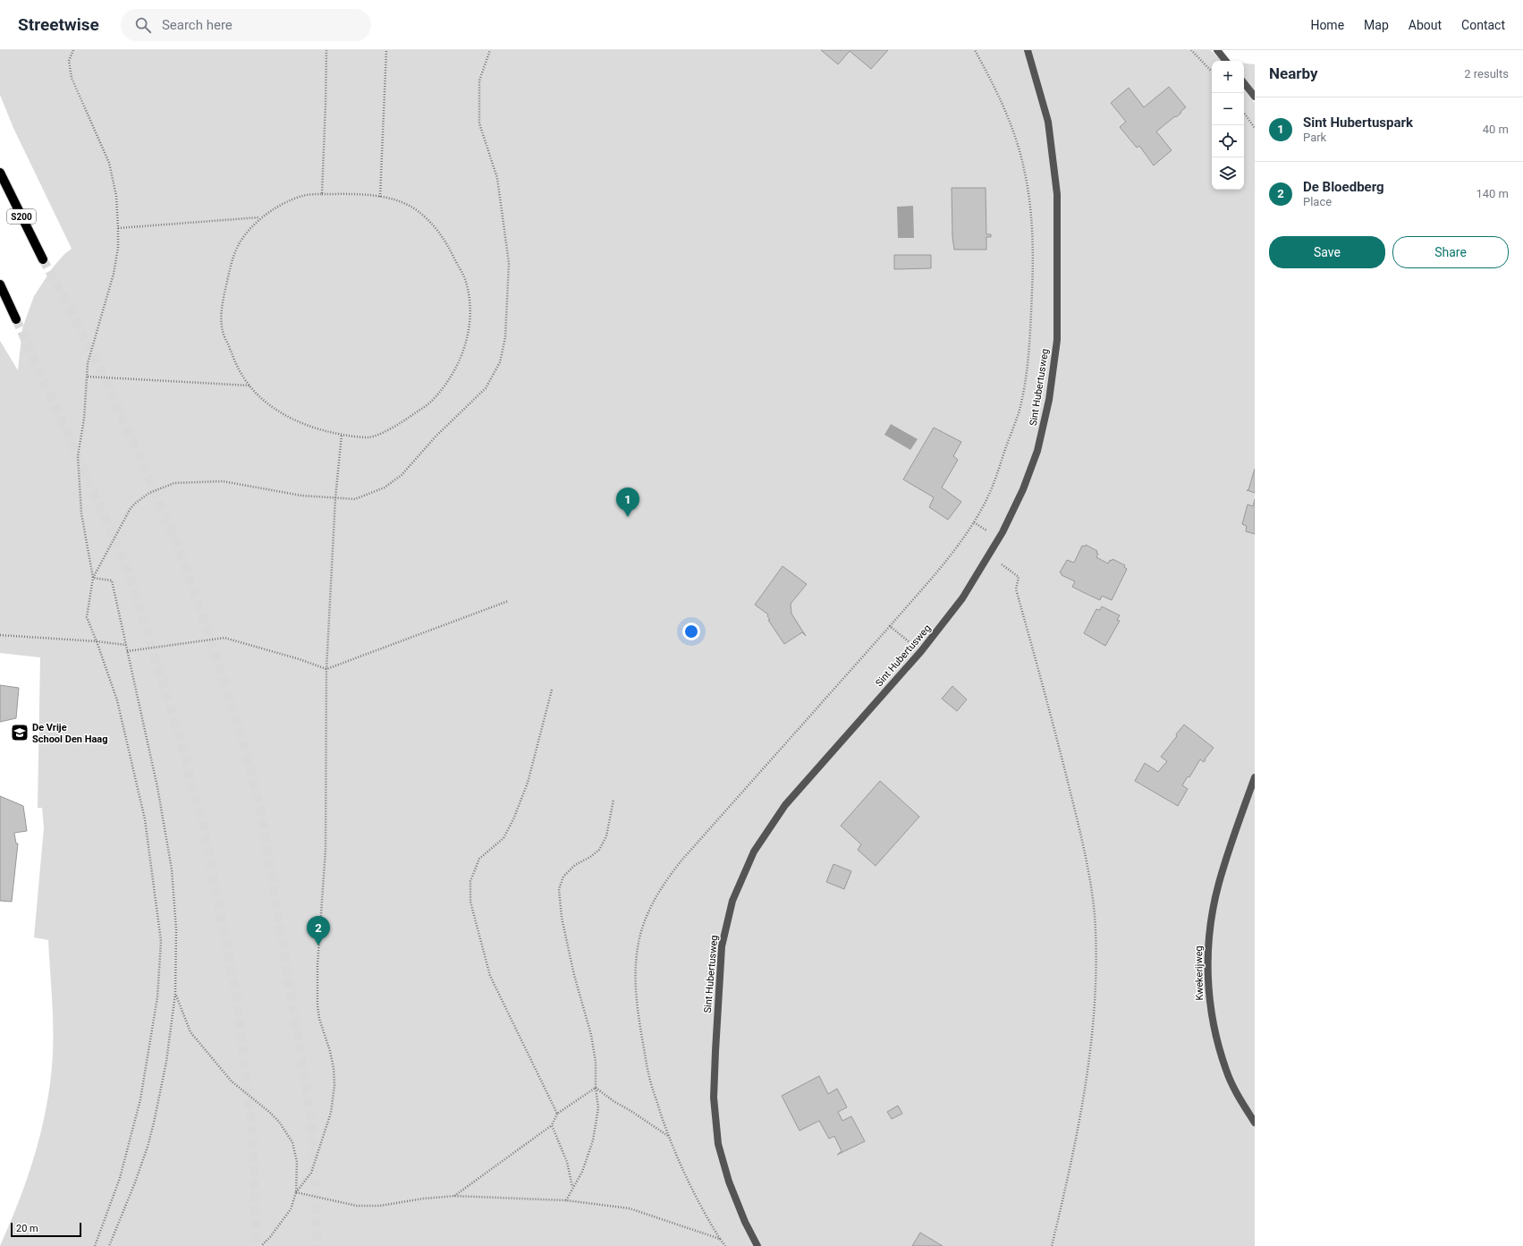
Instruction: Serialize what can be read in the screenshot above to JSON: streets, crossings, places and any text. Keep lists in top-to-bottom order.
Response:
{
  "streets": {
    "main road": ["S200"],
    "street": ["Sint Hubertusweg", "Kwekerijweg"]
  },
  "places": {
    "school or university": ["De Vrije School Den Haag"]
  },
  "scale_bar": "20 m",
  "page": {
    "header": "Streetwise",
    "search": "Search here",
    "nav": [
      "Home",
      "Map",
      "About",
      "Contact"
    ],
    "heading": ["Nearby", "2 results"],
    "map_buttons": ["+", "−"],
    "list": [
      {
        "mark": "1",
        "name": "Sint Hubertuspark",
        "note": "Park",
        "value": "40 m"
      },
      {
        "mark": "2",
        "name": "De Bloedberg",
        "note": "Place",
        "value": "140 m"
      }
    ],
    "buttons": ["Save", "Share"],
    "pins": ["1", "2"],
    "scale": "20 m"
  }
}
